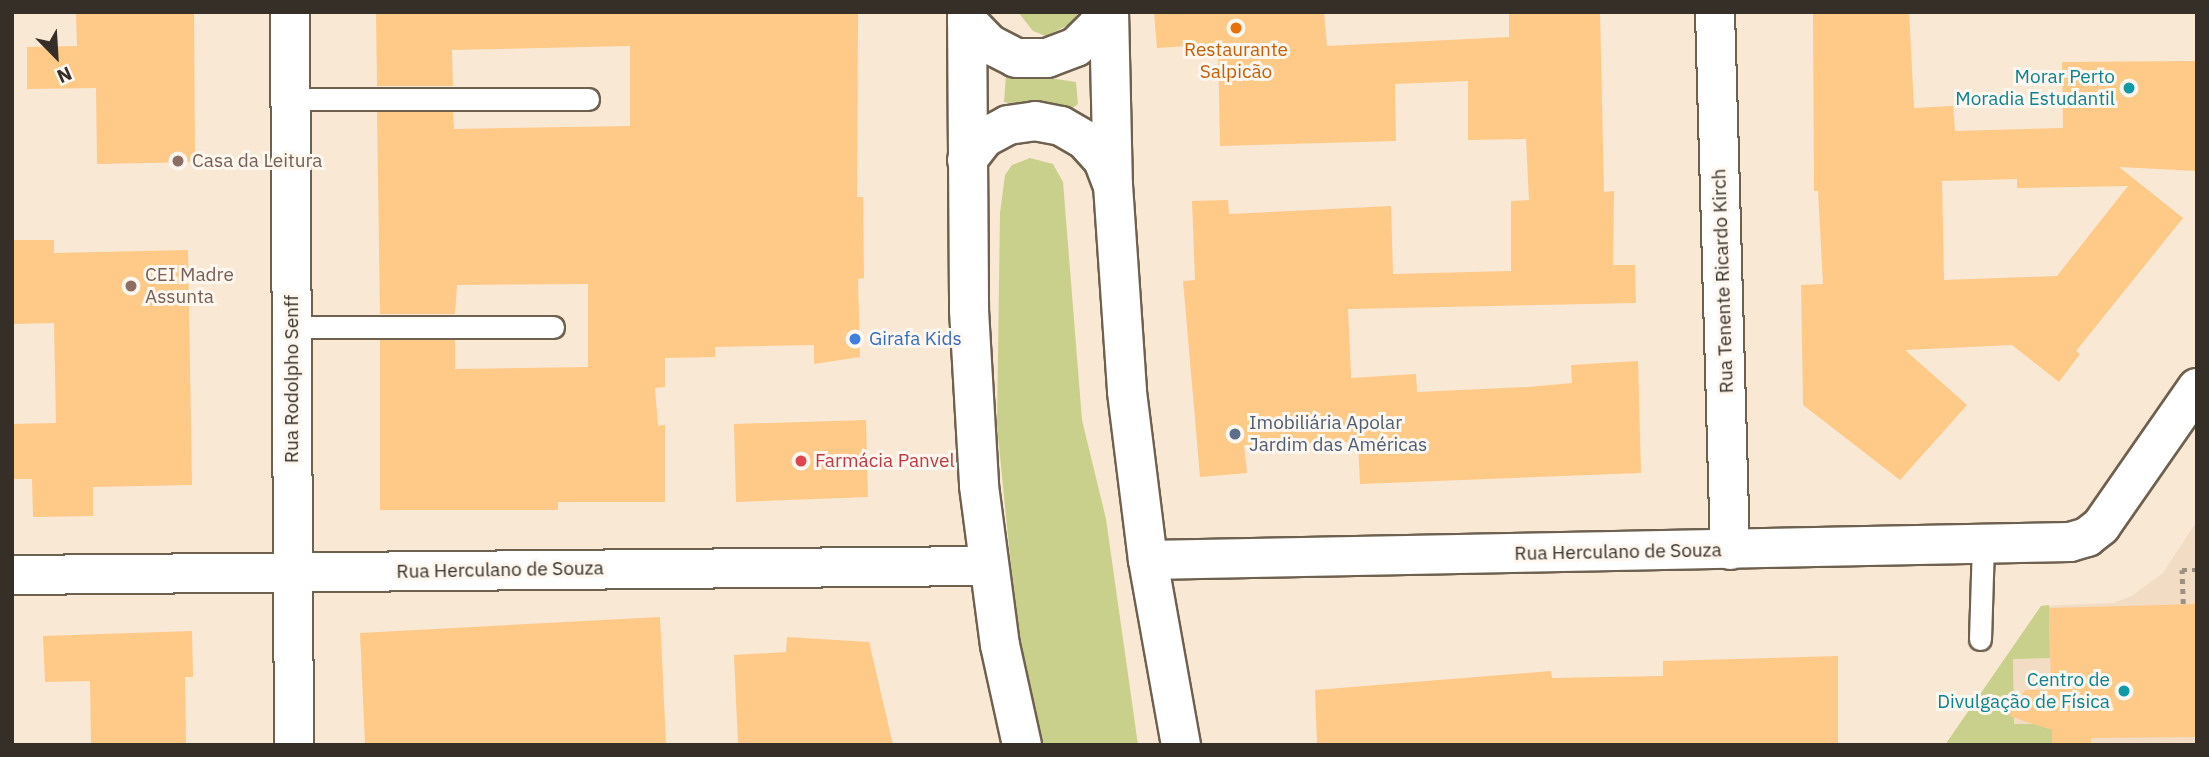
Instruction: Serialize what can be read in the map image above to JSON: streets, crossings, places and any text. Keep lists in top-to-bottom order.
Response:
{
  "streets": {
    "street": ["Rua Tenente Ricardo Kirch", "Rua Rodolpho Senff", "Rua Herculano de Souza"]
  },
  "crossings": [
    ["Rua Tenente Ricardo Kirch", "Rua Herculano de Souza"],
    ["Rua Rodolpho Senff", "Rua Herculano de Souza"]
  ],
  "places": [
    "Restaurante Salpicão",
    "Morar Perto Moradia Estudantil",
    "Casa da Leitura",
    "CEI Madre Assunta",
    "Girafa Kids",
    "Imobiliária Apolar Jardim das Américas",
    "Farmácia Panvel",
    "Centro de Divulgação de Física"
  ],
  "north": "bottom right"
}
